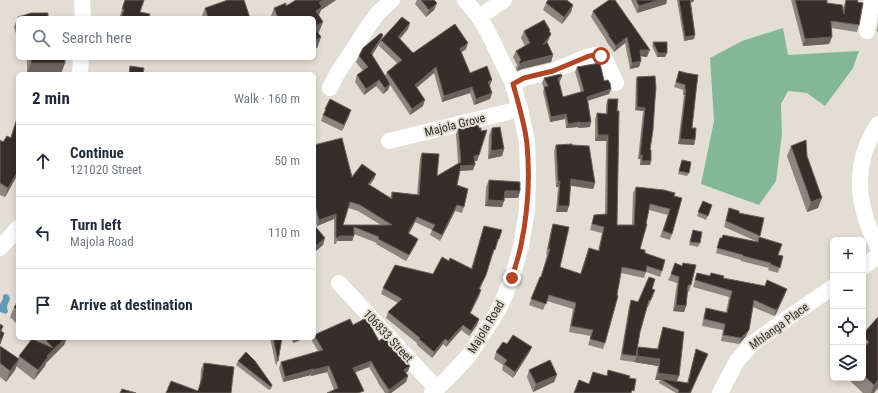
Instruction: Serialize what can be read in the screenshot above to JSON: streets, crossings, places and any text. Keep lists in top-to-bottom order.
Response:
{
  "streets": {
    "street": [
      "Majola Grove",
      "Mhlanga Place",
      "Majola Road",
      "106833 Street"
    ]
  },
  "crossings": [
    ["Majola Grove", "Majola Road"],
    ["Majola Road", "106833 Street"]
  ],
  "page": {
    "search": "Search here",
    "heading": ["2 min", "Walk · 160 m"],
    "list": [
      ["Continue", "121020 Street", "50 m"],
      ["Turn left", "Majola Road", "110 m"],
      "Arrive at destination"
    ],
    "map_buttons": ["+", "−"]
  }
}
